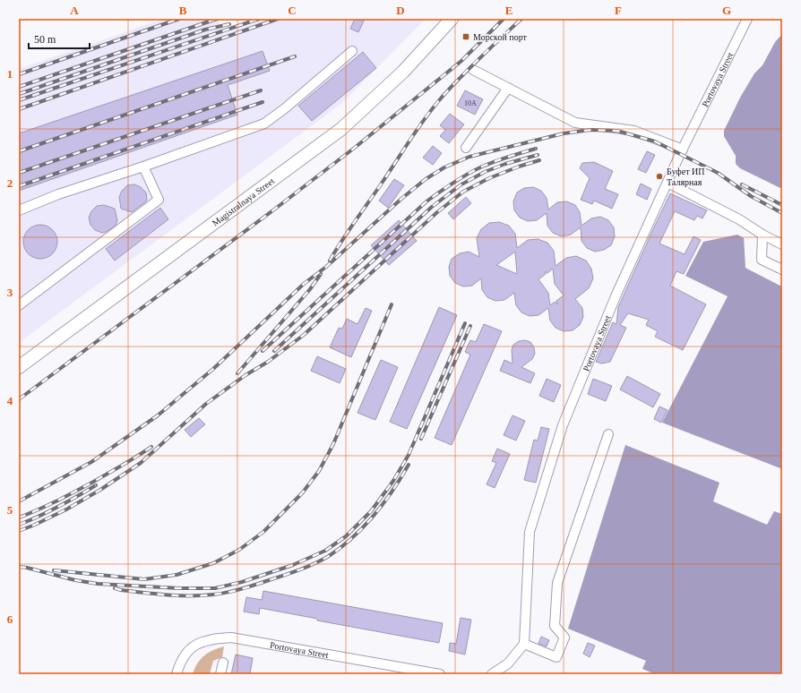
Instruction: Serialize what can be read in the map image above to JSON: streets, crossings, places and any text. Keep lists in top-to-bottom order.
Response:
{
  "streets": {
    "highway": ["Magistralnaya Street"],
    "street": ["Portovaya Street"]
  },
  "places": {
    "transit": ["Морской порт"],
    "other": ["Буфет ИП Талярная"]
  },
  "house_numbers": ["10А"],
  "scale_bar": "50 m",
  "grid": {
    "columns": [
      "A",
      "B",
      "C",
      "D",
      "E",
      "F",
      "G"
    ],
    "rows": [
      "1",
      "2",
      "3",
      "4",
      "5",
      "6"
    ]
  }
}
